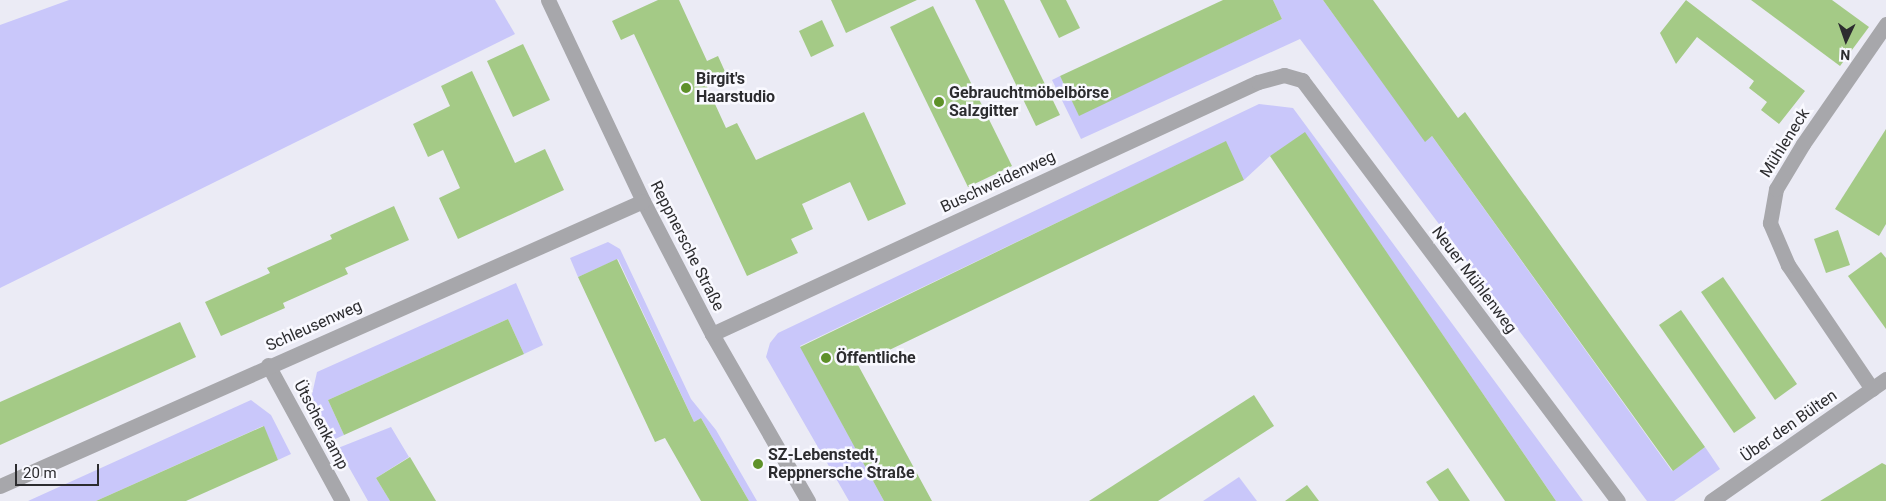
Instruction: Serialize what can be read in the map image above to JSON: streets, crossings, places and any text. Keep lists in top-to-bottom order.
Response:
{
  "streets": {
    "street": [
      "Mühleneck",
      "Buschweidenweg",
      "Reppnersche Straße",
      "Neuer Mühlenweg",
      "Schleusenweg",
      "Ütschenkamp",
      "Über den Bülten"
    ]
  },
  "crossings": [
    ["Mühleneck", "Über den Bülten"],
    ["Buschweidenweg", "Reppnersche Straße"],
    ["Buschweidenweg", "Neuer Mühlenweg"],
    ["Reppnersche Straße", "Schleusenweg"],
    ["Schleusenweg", "Ütschenkamp"]
  ],
  "places": [
    "Birgit's Haarstudio",
    "Gebrauchtmöbelbörse Salzgitter",
    "Öffentliche",
    "SZ-Lebenstedt, Reppnersche Straße"
  ],
  "scale_bar": "20 m",
  "north": "bottom"
}
